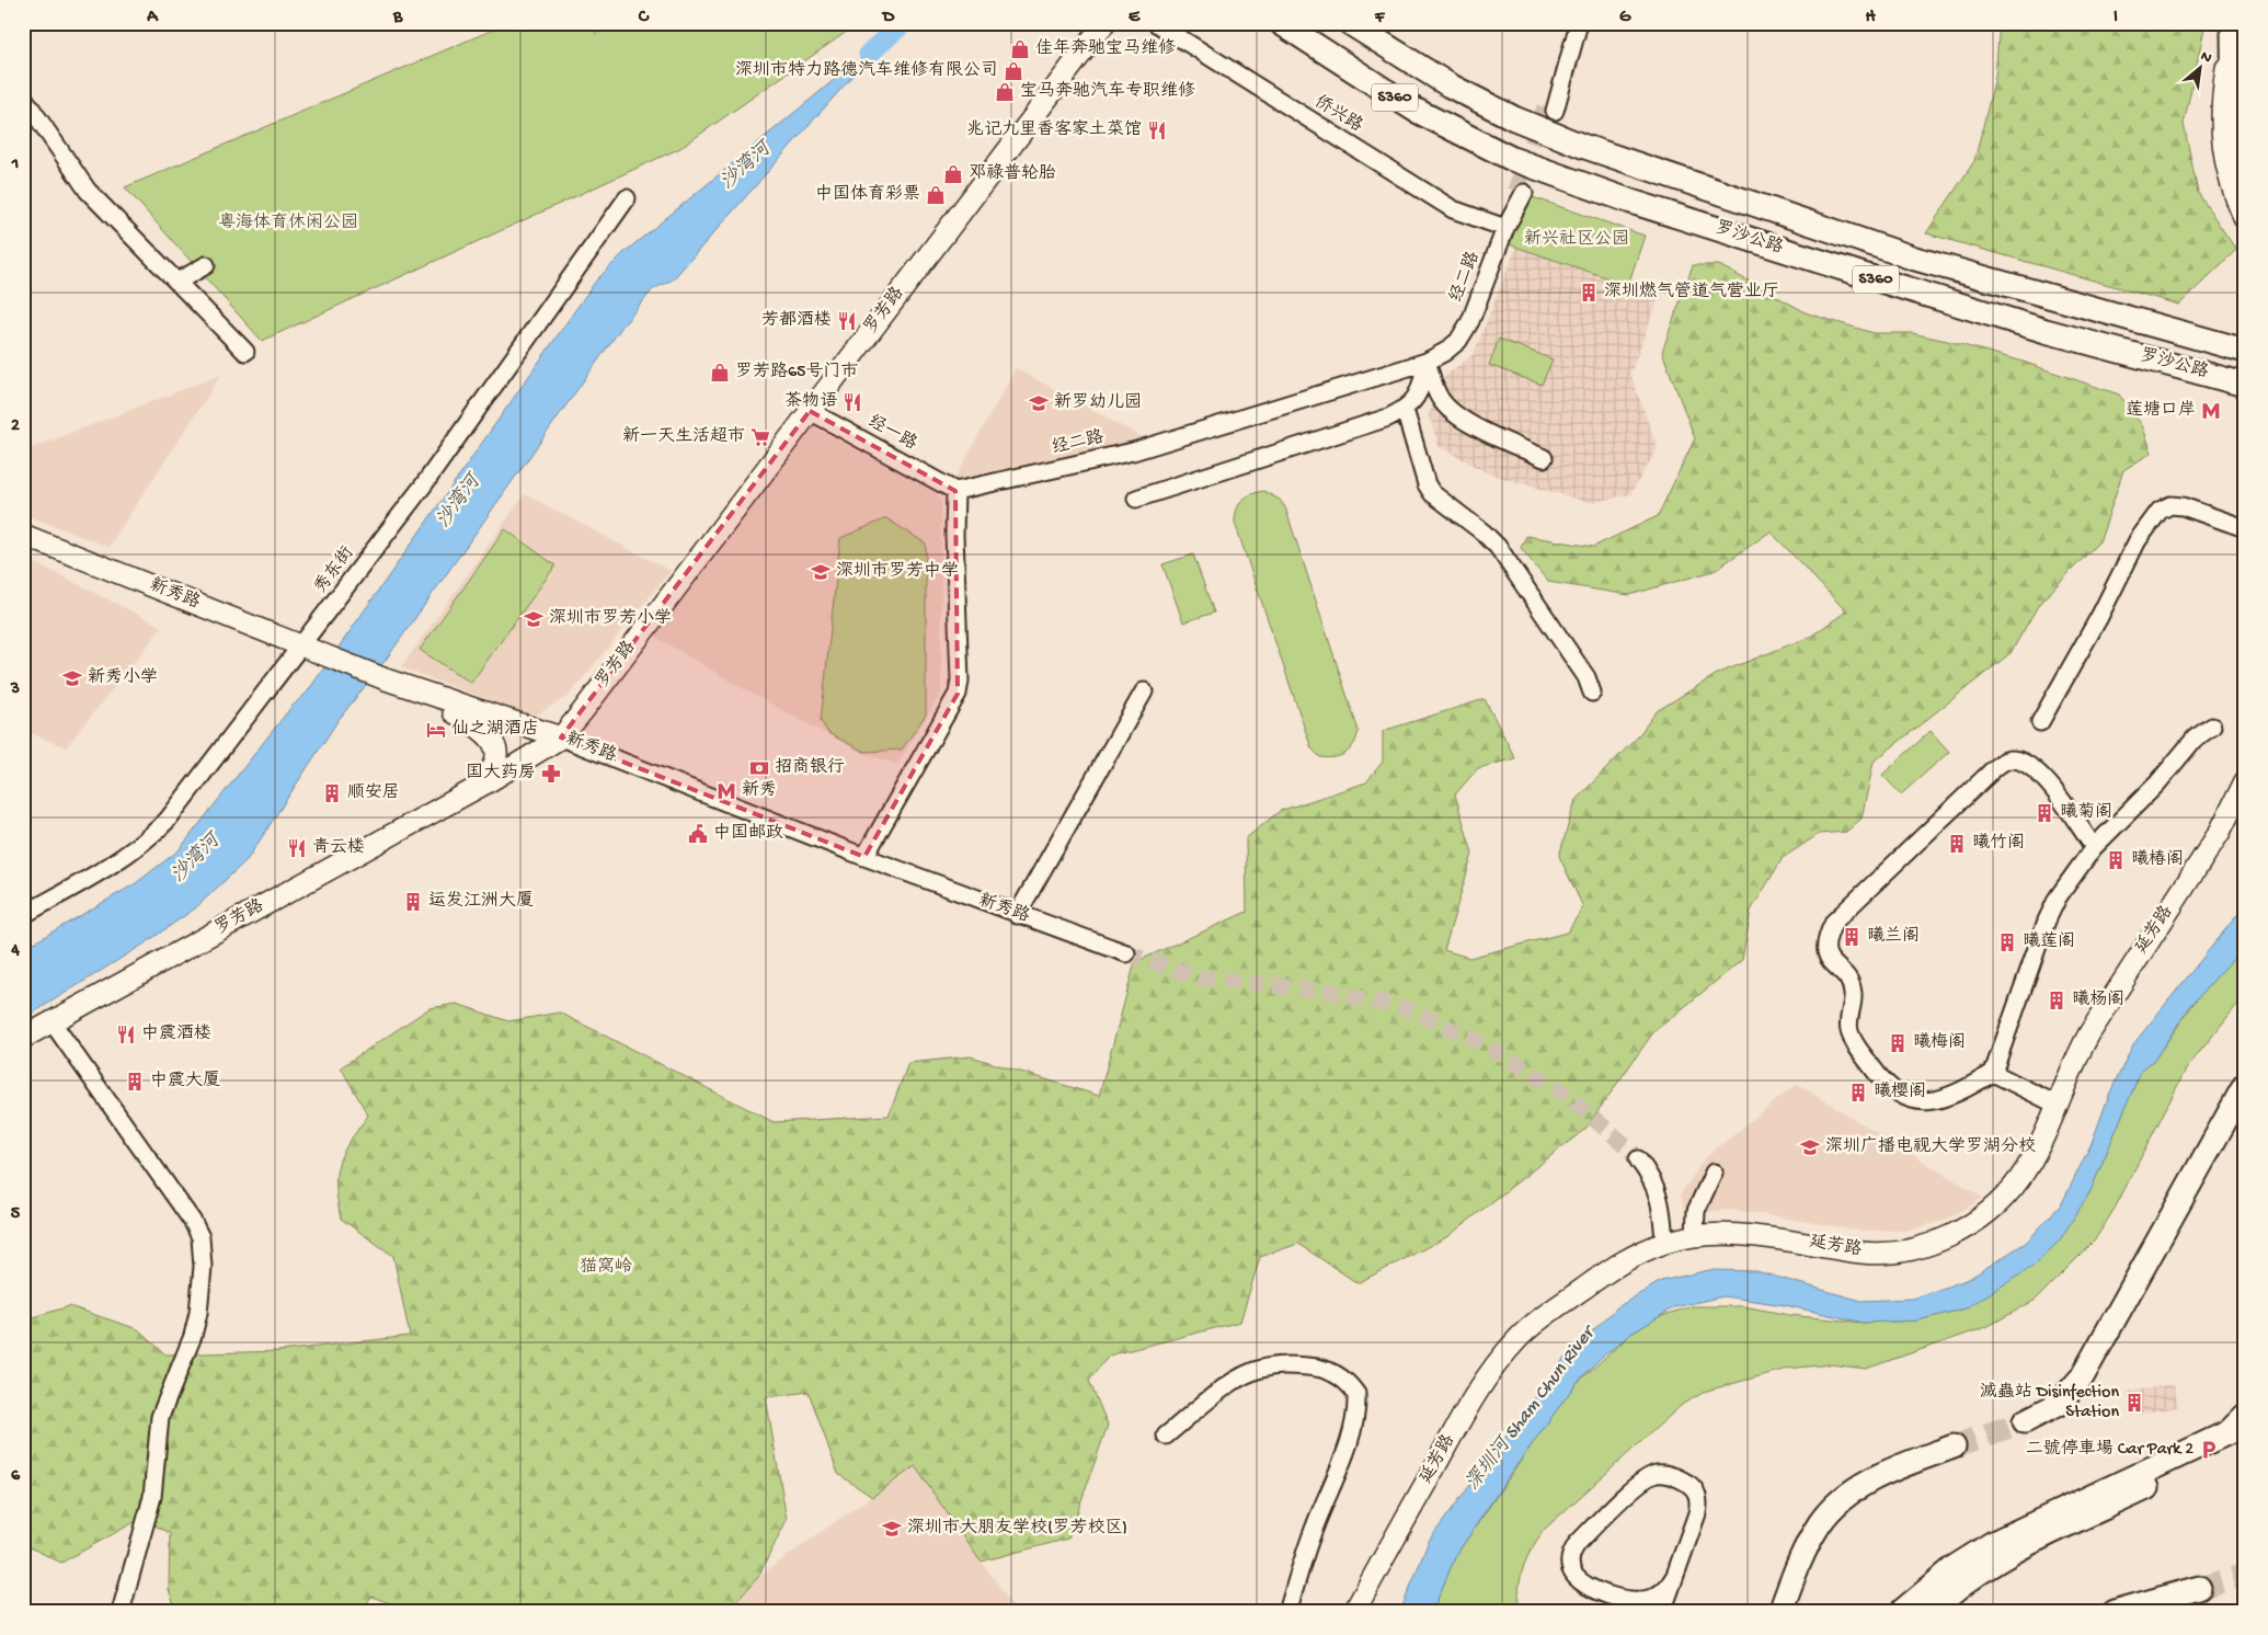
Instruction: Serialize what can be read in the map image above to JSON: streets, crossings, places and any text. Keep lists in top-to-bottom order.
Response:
{
  "streets": {
    "highway": ["S360", "罗沙公路"],
    "main road": ["罗芳路", "新秀路", "延芳路"],
    "street": [
      "侨兴路",
      "经二路",
      "经一路",
      "秀东街"
    ]
  },
  "crossings": [
    ["侨兴路", "经二路"],
    ["经二路", "经一路"],
    ["罗芳路", "经一路"],
    ["罗芳路", "新秀路"],
    ["秀东街", "新秀路"]
  ],
  "water": ["沙湾河", "深圳河 Sham Chun River"],
  "parks": ["粤海体育休闲公园", "新兴社区公园", "猫窝岭"],
  "places": {
    "shop": [
      "佳年奔驰宝马维修",
      "深圳市特力路德汽车维修有限公司",
      "宝马奔驰汽车专职维修",
      "邓禄普轮胎",
      "中国体育彩票",
      "罗芳路65号门市"
    ],
    "restaurant": [
      "兆记九里香客家土菜馆",
      "芳都酒楼",
      "茶物语",
      "青云楼",
      "中震酒楼"
    ],
    "building": [
      "深圳燃气管道气营业厅",
      "顺安居",
      "曦菊阁",
      "曦竹阁",
      "曦椿阁",
      "运发江洲大厦",
      "曦兰阁",
      "曦莲阁",
      "曦杨阁",
      "曦梅阁",
      "中震大厦",
      "曦樱阁",
      "滅蟲站 Disinfection Station"
    ],
    "school or university": [
      "新罗幼儿园",
      "深圳市罗芳中学",
      "深圳市罗芳小学",
      "新秀小学",
      "深圳广播电视大学罗湖分校",
      "深圳市大朋友学校(罗芳校区)"
    ],
    "metro station": ["莲塘口岸", "新秀"],
    "supermarket": ["新一天生活超市"],
    "hotel": ["仙之湖酒店"],
    "bank": ["招商银行"],
    "pharmacy": ["国大药房"],
    "public building": ["中国邮政"],
    "parking": ["二號停車場 Car Park 2"]
  },
  "north": "top right",
  "grid": {
    "columns": [
      "A",
      "B",
      "C",
      "D",
      "E",
      "F",
      "G",
      "H",
      "I"
    ],
    "rows": [
      "1",
      "2",
      "3",
      "4",
      "5",
      "6"
    ]
  }
}
